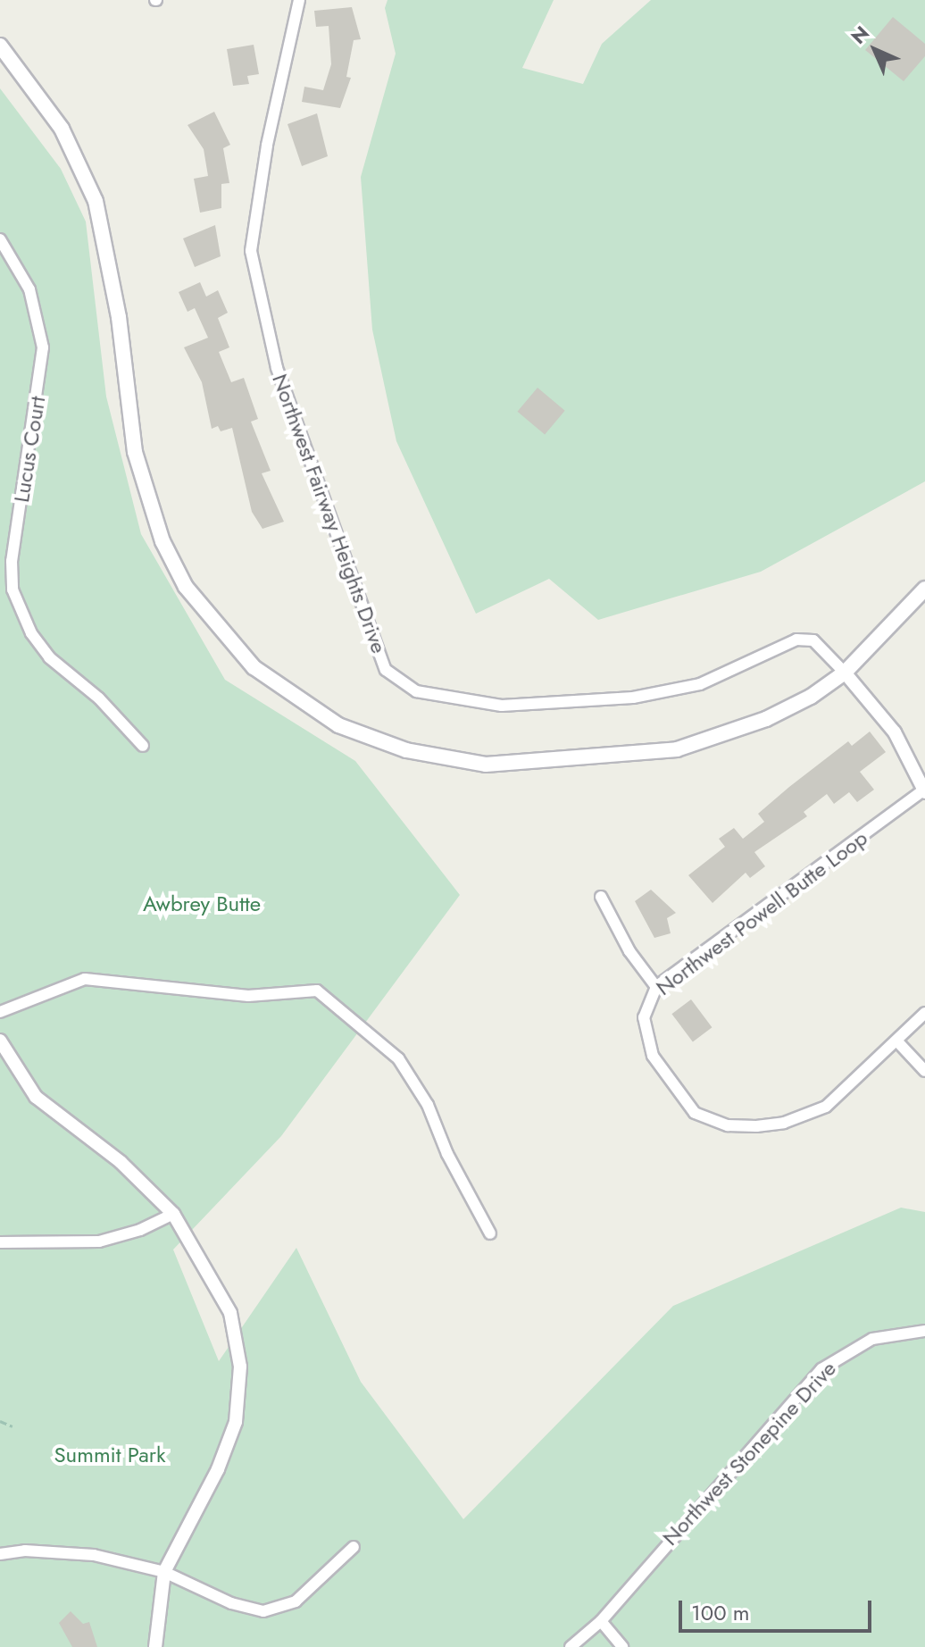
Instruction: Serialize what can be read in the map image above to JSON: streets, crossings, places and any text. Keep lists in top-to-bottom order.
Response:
{
  "streets": {
    "street": [
      "Lucus Court",
      "Northwest Fairway Heights Drive",
      "Northwest Powell Butte Loop",
      "Northwest Stonepine Drive"
    ]
  },
  "parks": ["Awbrey Butte", "Summit Park"],
  "scale_bar": "100 m",
  "north": "top left"
}
